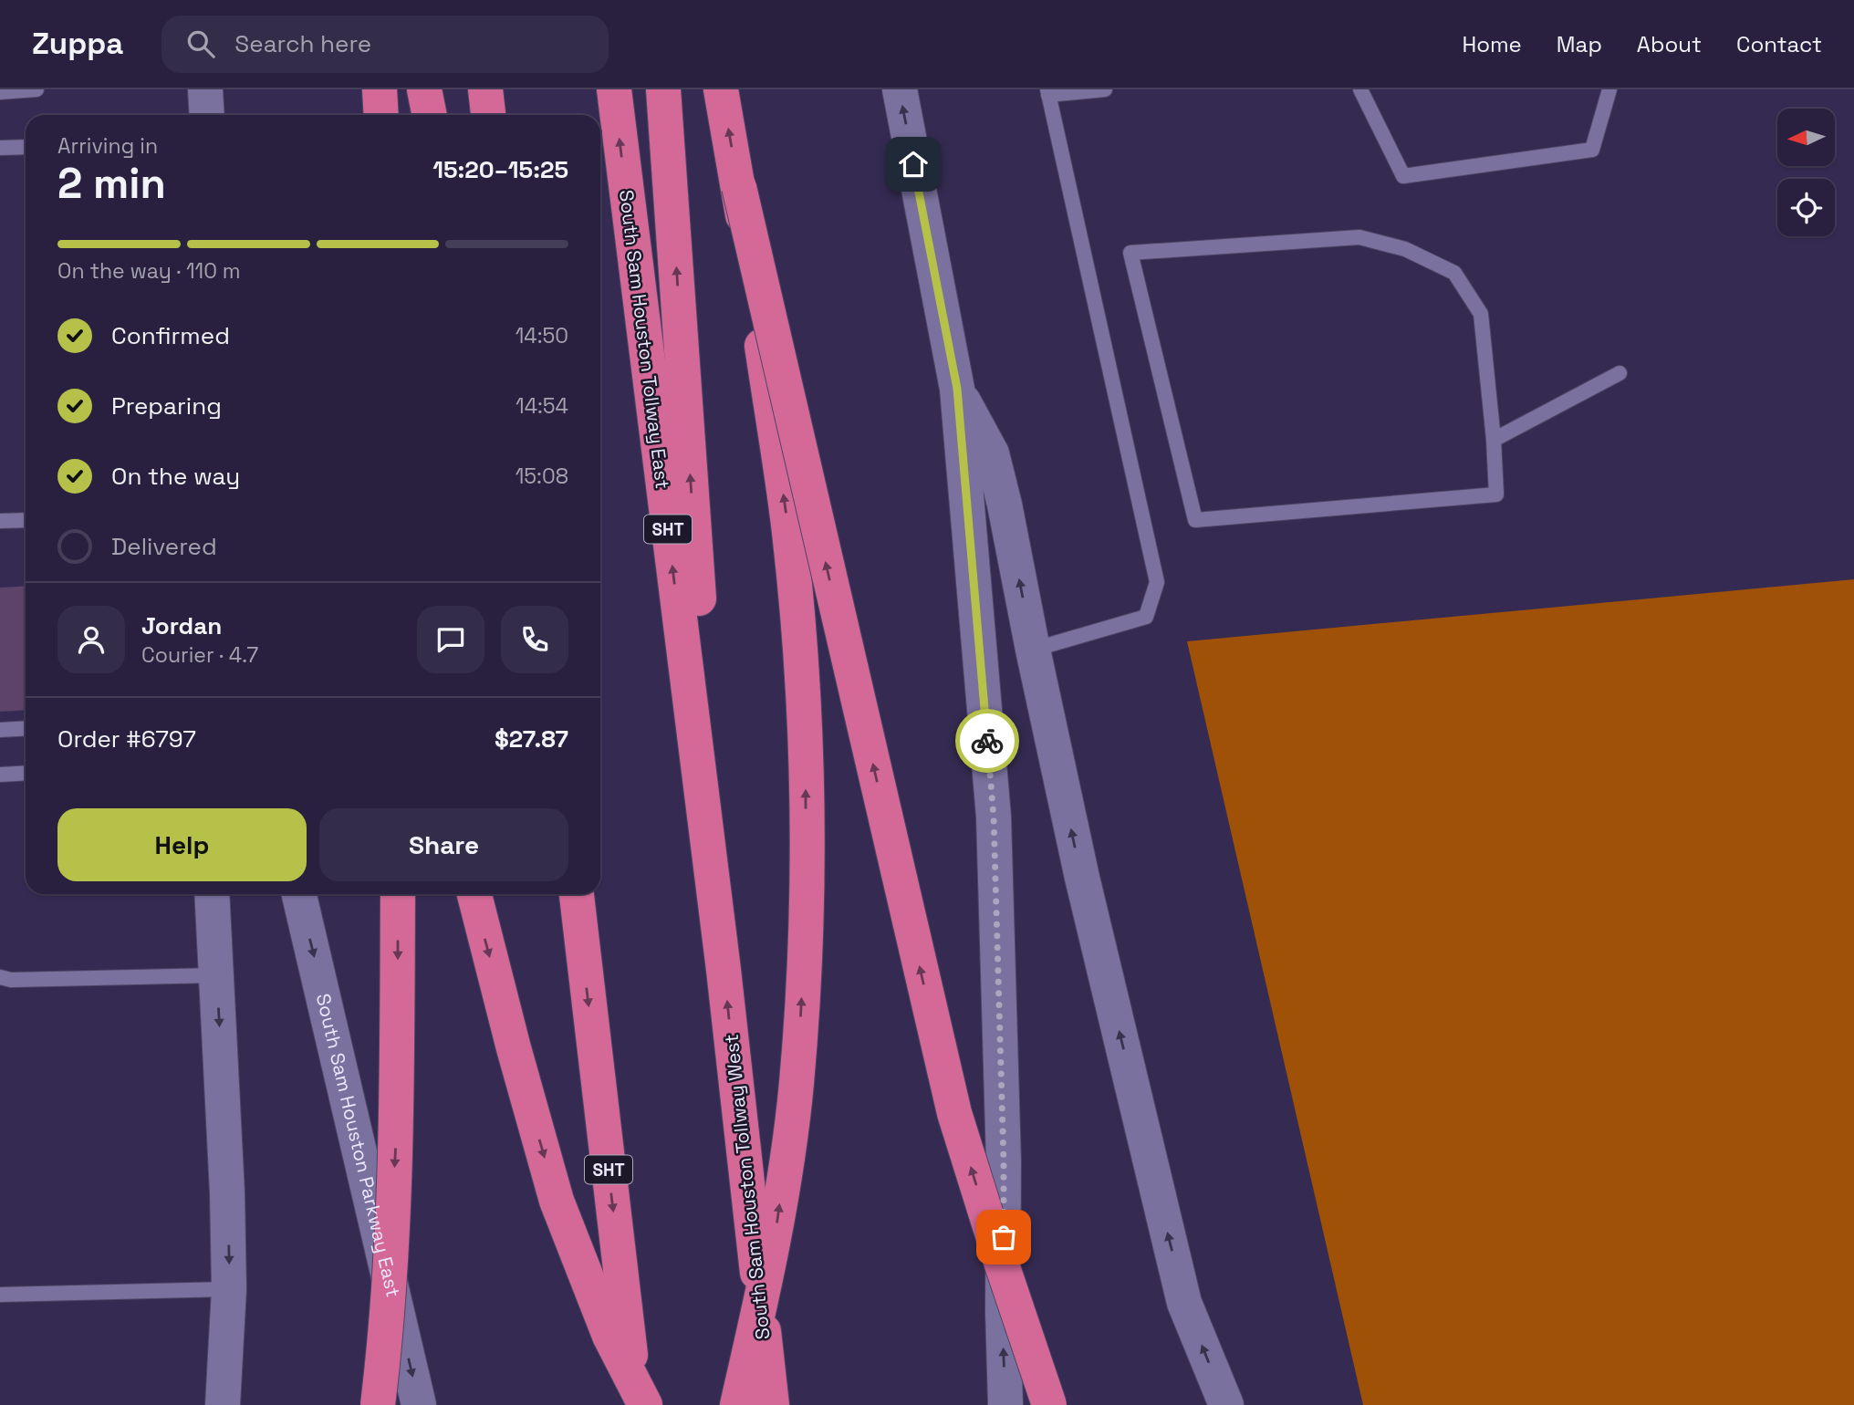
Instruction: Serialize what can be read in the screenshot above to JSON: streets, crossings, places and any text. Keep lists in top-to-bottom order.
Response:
{
  "streets": {
    "highway": ["South Sam Houston Tollway East", "SHT", "South Sam Houston Tollway West"],
    "main road": ["South Sam Houston Parkway East"]
  },
  "crossings": [
    ["South Sam Houston Tollway East", "South Sam Houston Tollway West"]
  ],
  "north": "left",
  "page": {
    "header": "Zuppa",
    "search": "Search here",
    "nav": [
      "Home",
      "Map",
      "About",
      "Contact"
    ],
    "heading": ["2 min", "Arriving in", "15:20–15:25"],
    "panel": [
      "Jordan",
      "Courier · 4.7",
      "Order #6797",
      "$27.87"
    ],
    "bar": "On the way · 110 m",
    "list": [
      ["Confirmed", "14:50"],
      ["Preparing", "14:54"],
      ["On the way", "15:08"],
      "Delivered"
    ],
    "buttons": ["Help", "Share"]
  }
}
